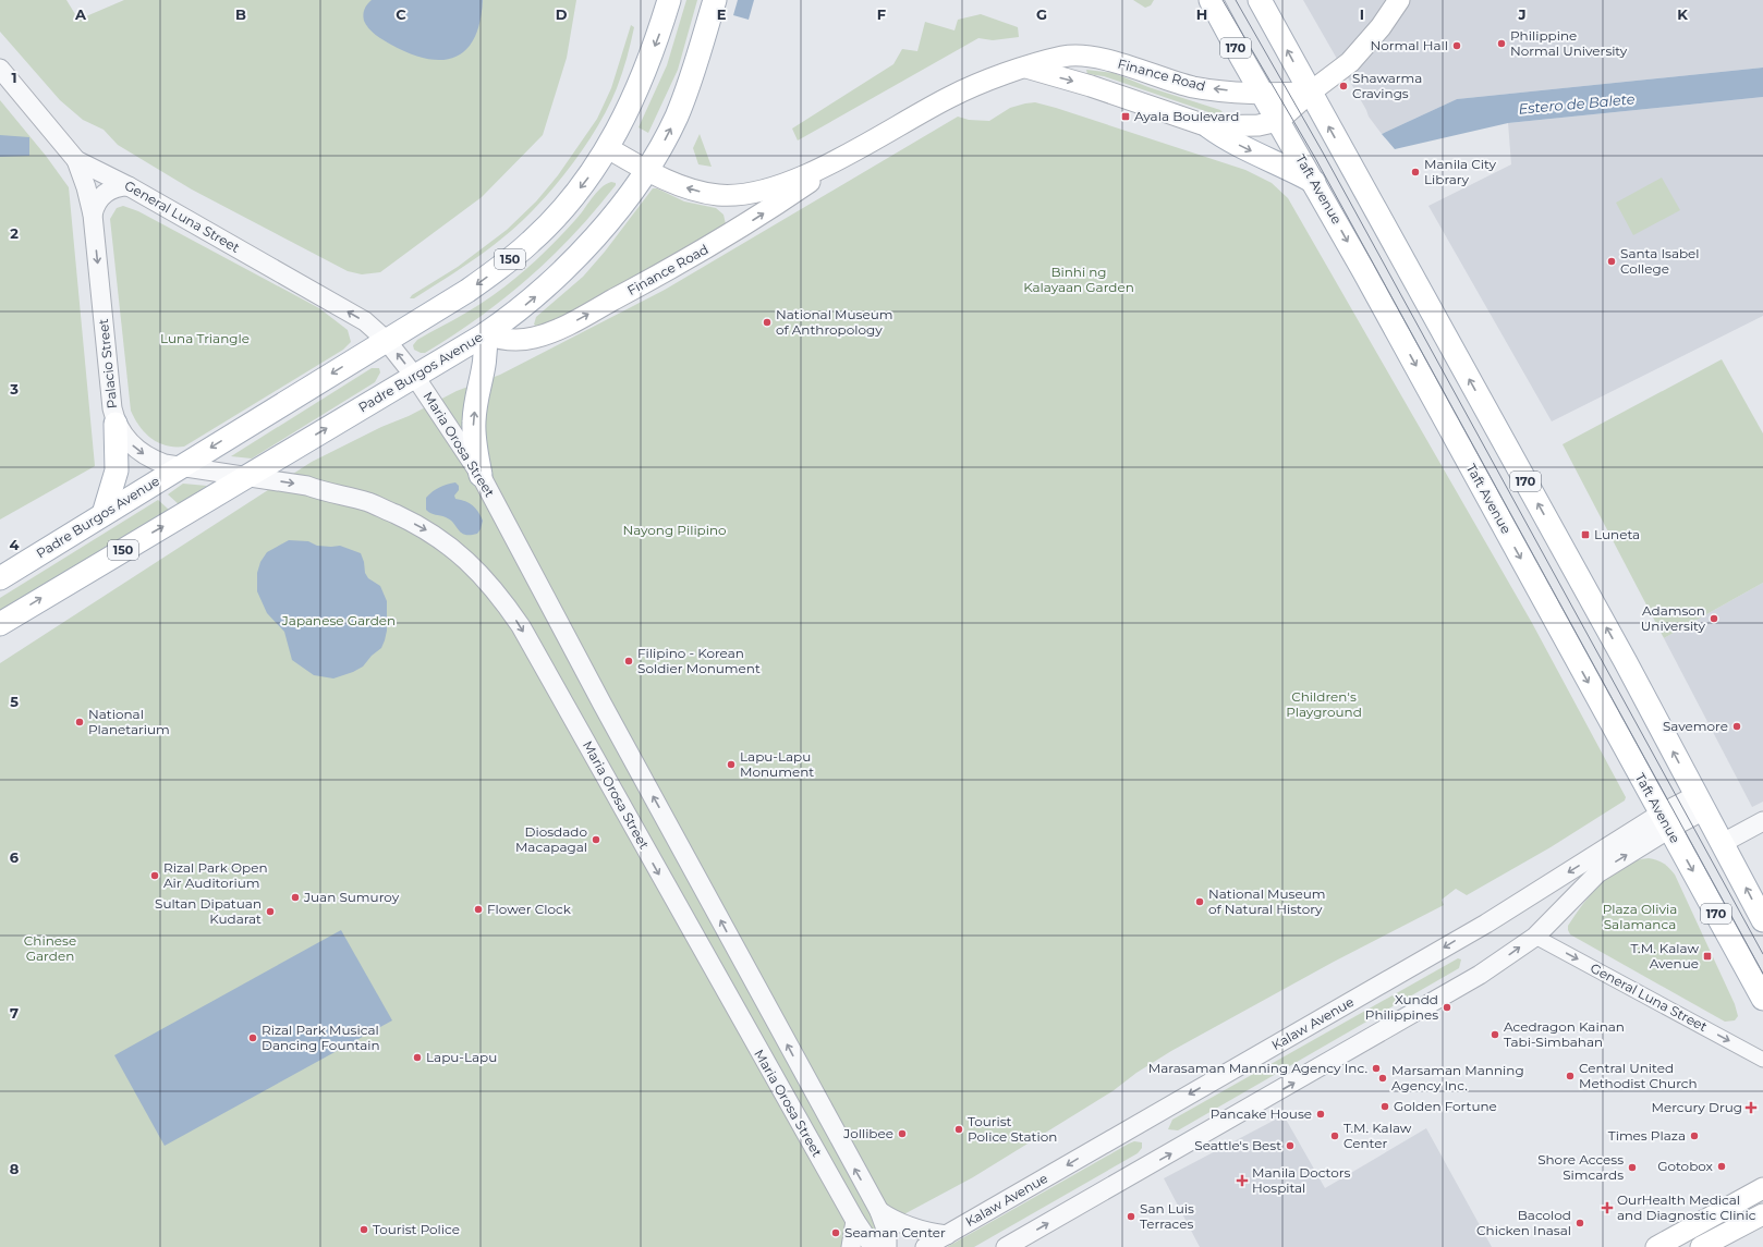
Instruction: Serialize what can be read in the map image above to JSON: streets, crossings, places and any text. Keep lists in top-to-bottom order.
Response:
{
  "streets": {
    "main road": [
      "170",
      "Finance Road",
      "Taft Avenue",
      "150",
      "Padre Burgos Avenue"
    ],
    "street": [
      "General Luna Street",
      "Palacio Street",
      "Maria Orosa Street",
      "Kalaw Avenue"
    ]
  },
  "crossings": [
    ["170", "Finance Road"],
    ["170", "Kalaw Avenue"],
    ["Finance Road", "Taft Avenue"],
    ["Finance Road", "Padre Burgos Avenue"],
    ["Taft Avenue", "Kalaw Avenue"],
    ["General Luna Street", "Palacio Street"],
    ["General Luna Street", "Padre Burgos Avenue"],
    ["General Luna Street", "Maria Orosa Street"],
    ["General Luna Street", "Kalaw Avenue"],
    ["Palacio Street", "Padre Burgos Avenue"],
    ["Palacio Street", "Maria Orosa Street"],
    ["Padre Burgos Avenue", "Maria Orosa Street"]
  ],
  "one_way": ["Palacio Street"],
  "water": ["Estero de Balete"],
  "parks": [
    "Binhi ng Kalayaan Garden",
    "Luna Triangle",
    "Nayong Pilipino",
    "Japanese Garden",
    "Children's Playground",
    "Plaza Olivia Salamanca",
    "Chinese Garden"
  ],
  "places": {
    "other": [
      "Philippine Normal University",
      "Normal Hall",
      "Shawarma Cravings",
      "Manila City Library",
      "Santa Isabel College",
      "National Museum of Anthropology",
      "Adamson University",
      "Filipino - Korean Soldier Monument",
      "National Planetarium",
      "Savemore",
      "Lapu-Lapu Monument",
      "Diosdado Macapagal",
      "Rizal Park Open Air Auditorium",
      "Juan Sumuroy",
      "National Museum of Natural History",
      "Flower Clock",
      "Sultan Dipatuan Kudarat",
      "Xundd Philippines",
      "Acedragon Kainan Tabi-Simbahan",
      "Rizal Park Musical Dancing Fountain",
      "Lapu-Lapu",
      "Marasaman Manning Agency Inc.",
      "Central United Methodist Church",
      "Marsaman Manning Agency Inc.",
      "Golden Fortune",
      "Pancake House",
      "Tourist Police Station",
      "Jollibee",
      "T.M. Kalaw Center",
      "Times Plaza",
      "Seattle's Best",
      "Gotobox",
      "Shore Access Simcards",
      "San Luis Terraces",
      "Bacolod Chicken Inasal",
      "Tourist Police",
      "Seaman Center"
    ],
    "transit": ["Ayala Boulevard", "Luneta", "T.M. Kalaw Avenue"],
    "health": ["Mercury Drug", "Manila Doctors Hospital", "OurHealth Medical and Diagnostic Clinic"]
  },
  "grid": {
    "columns": [
      "A",
      "B",
      "C",
      "D",
      "E",
      "F",
      "G",
      "H",
      "I",
      "J",
      "K"
    ],
    "rows": [
      "1",
      "2",
      "3",
      "4",
      "5",
      "6",
      "7",
      "8"
    ]
  }
}
